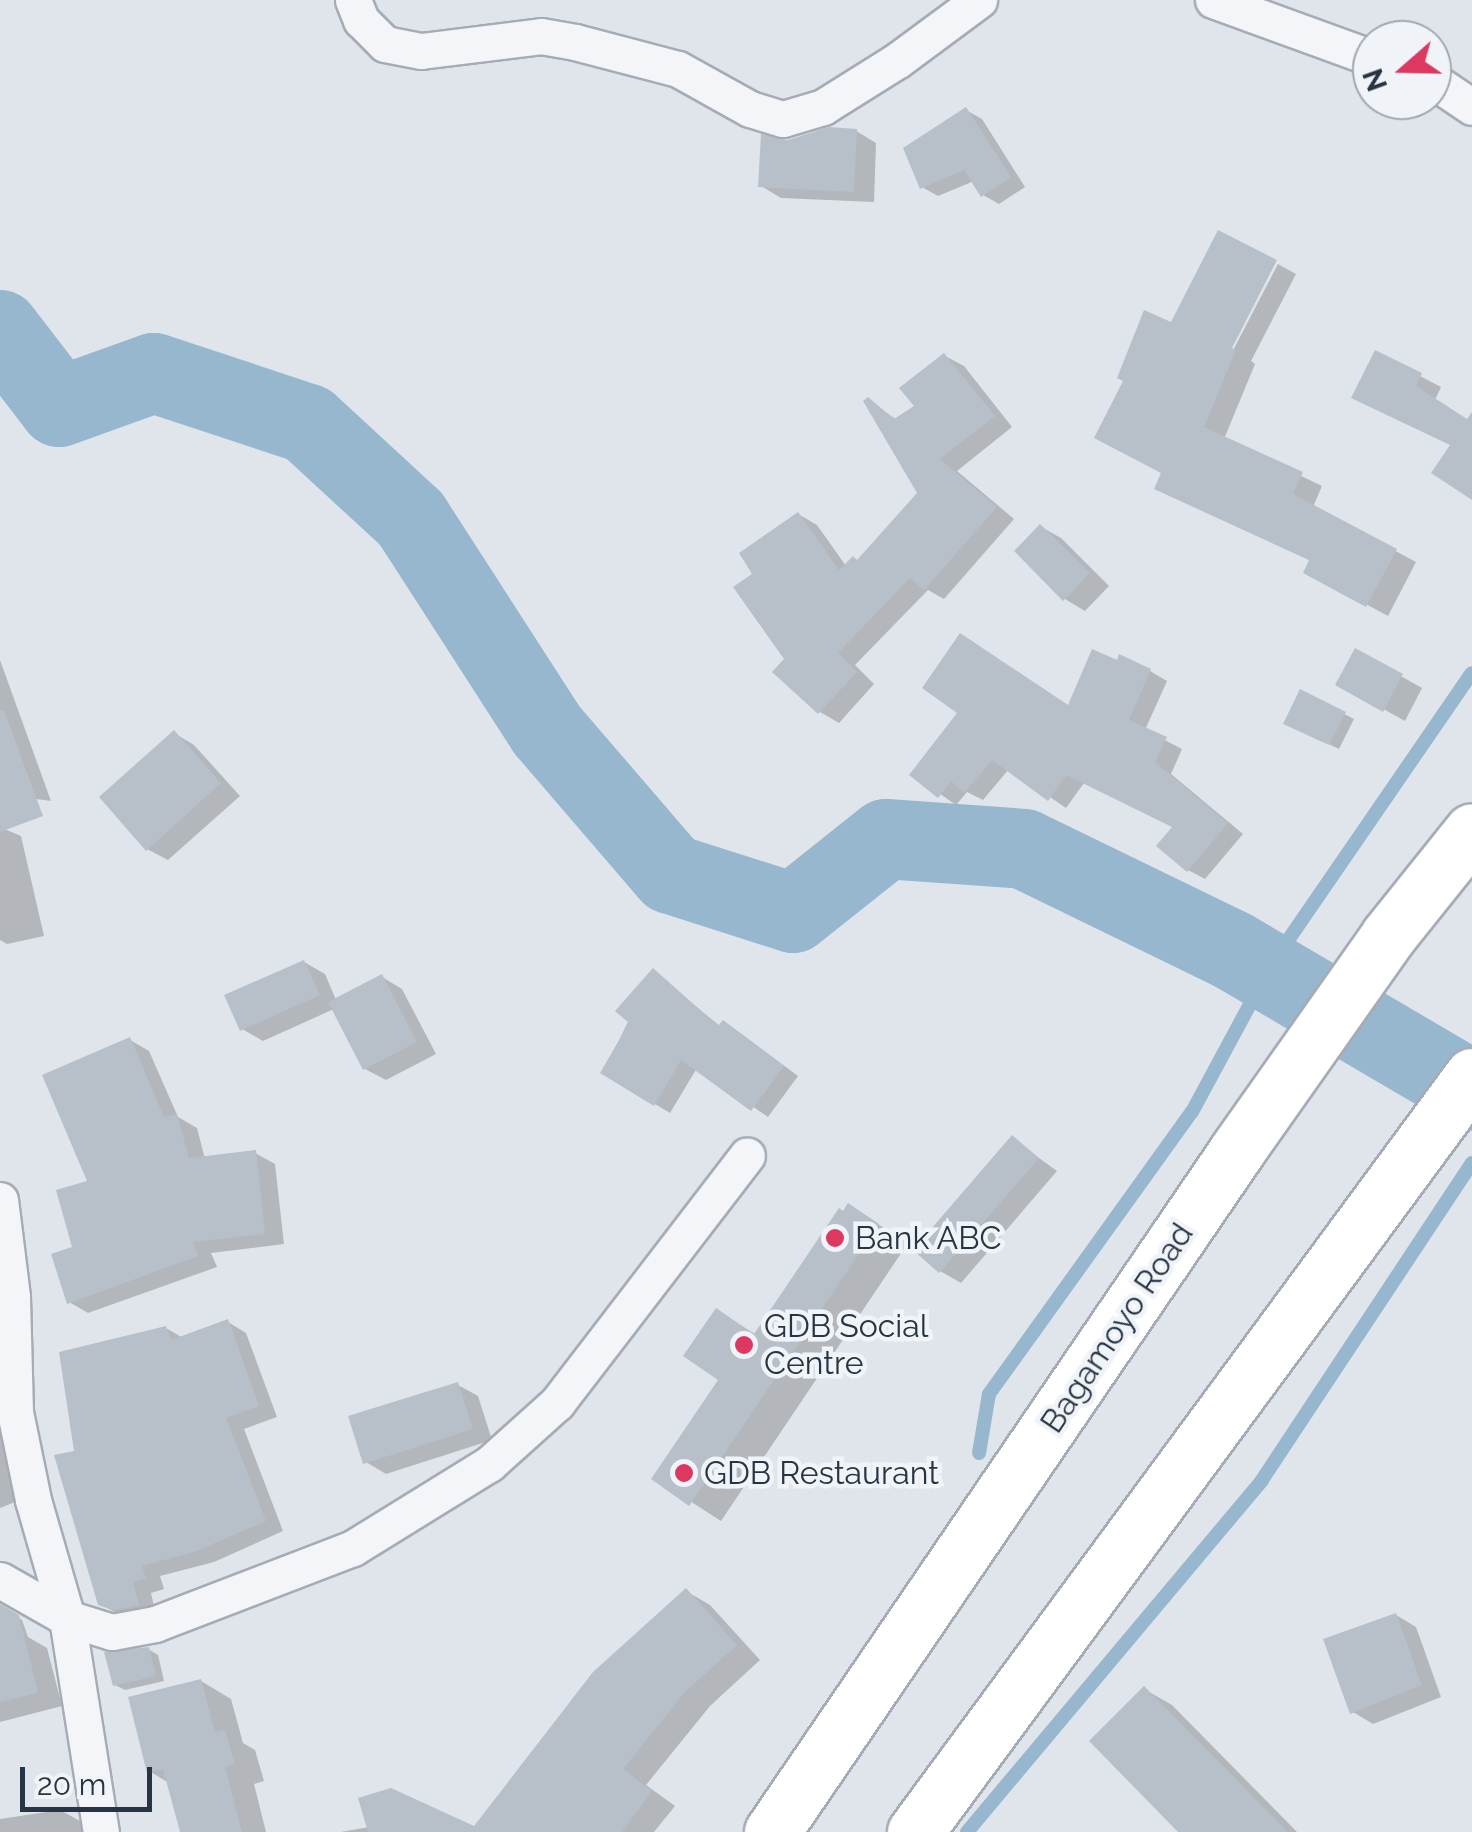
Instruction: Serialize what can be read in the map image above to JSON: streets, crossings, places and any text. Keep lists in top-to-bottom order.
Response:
{
  "streets": {
    "highway": ["Bagamoyo Road"]
  },
  "places": ["Bank ABC", "GDB Social Centre", "GDB Restaurant"],
  "scale_bar": "20 m",
  "north": "left"
}
